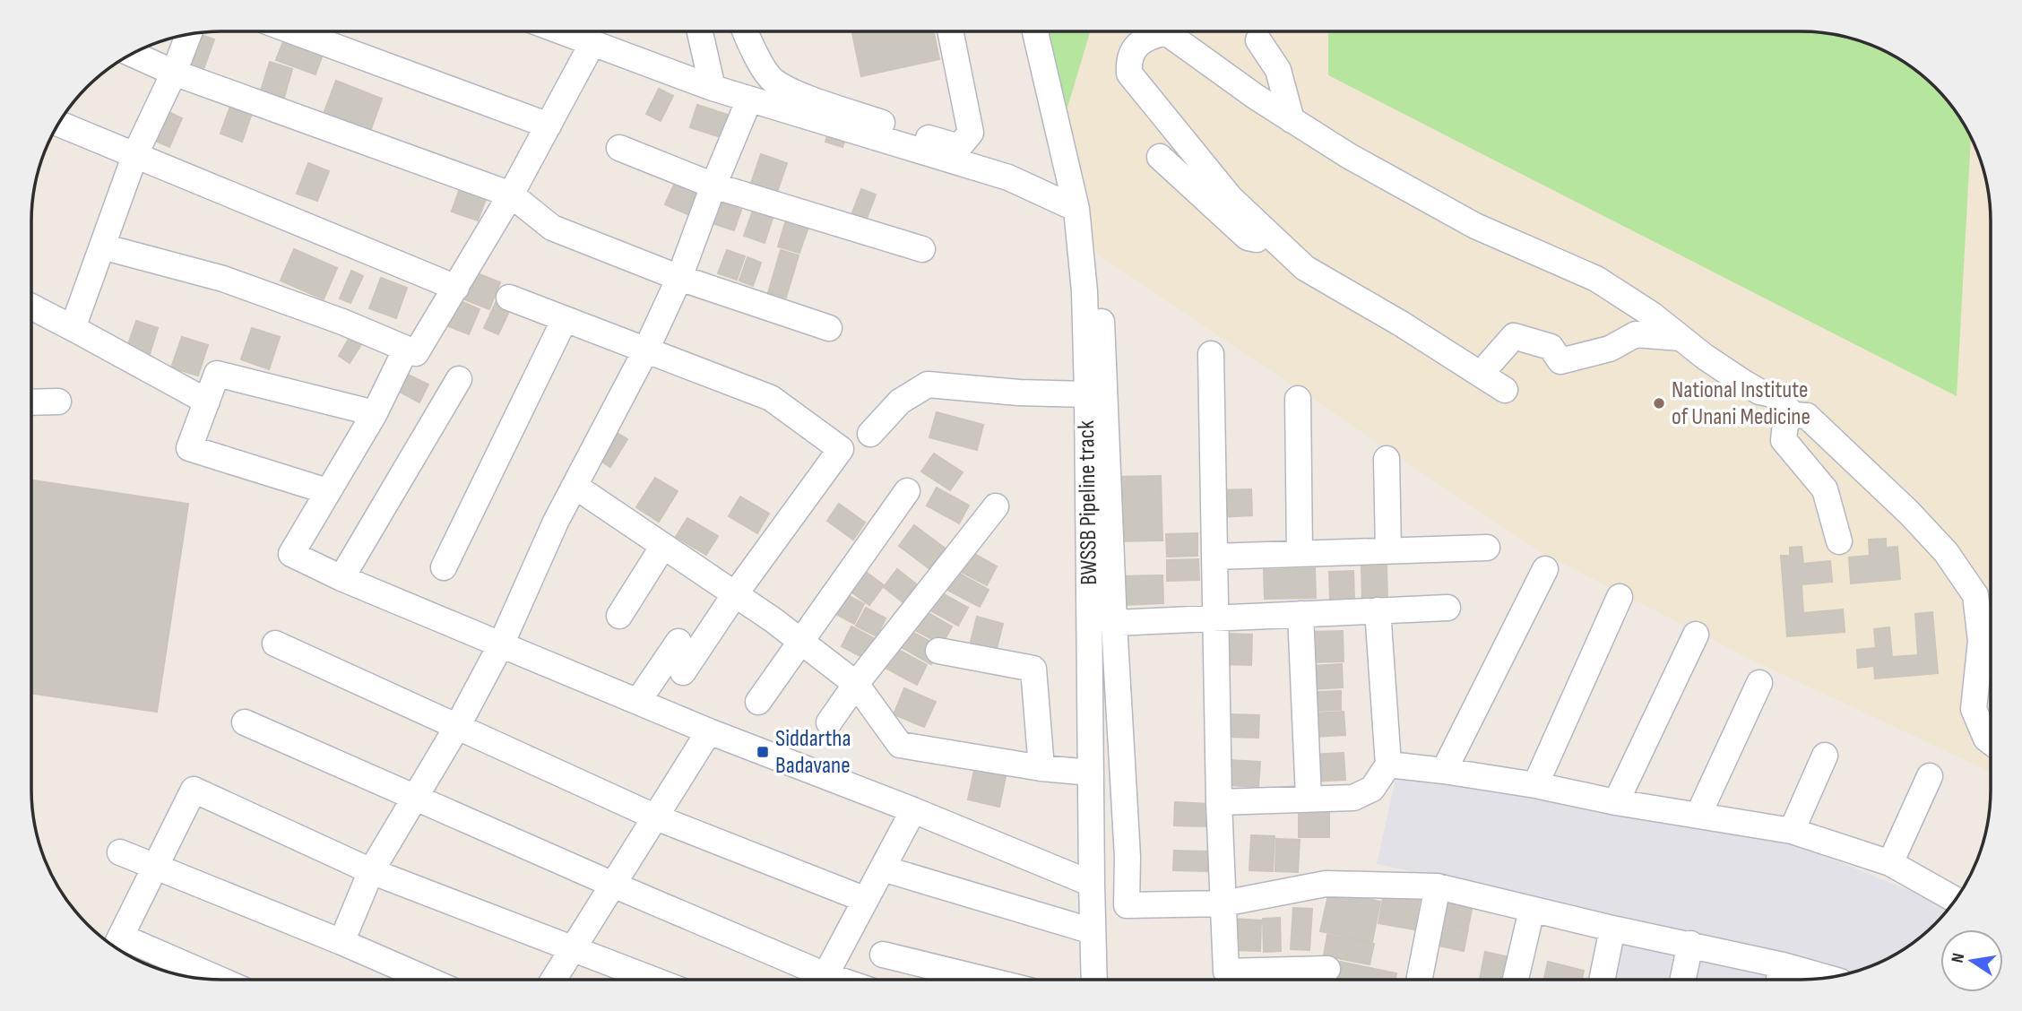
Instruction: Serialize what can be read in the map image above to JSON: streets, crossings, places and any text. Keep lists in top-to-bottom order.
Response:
{
  "streets": {
    "street": ["BWSSB Pipeline track"]
  },
  "places": {
    "other": ["National Institute of Unani Medicine"],
    "transit": ["Siddartha Badavane"]
  },
  "north": "left"
}
